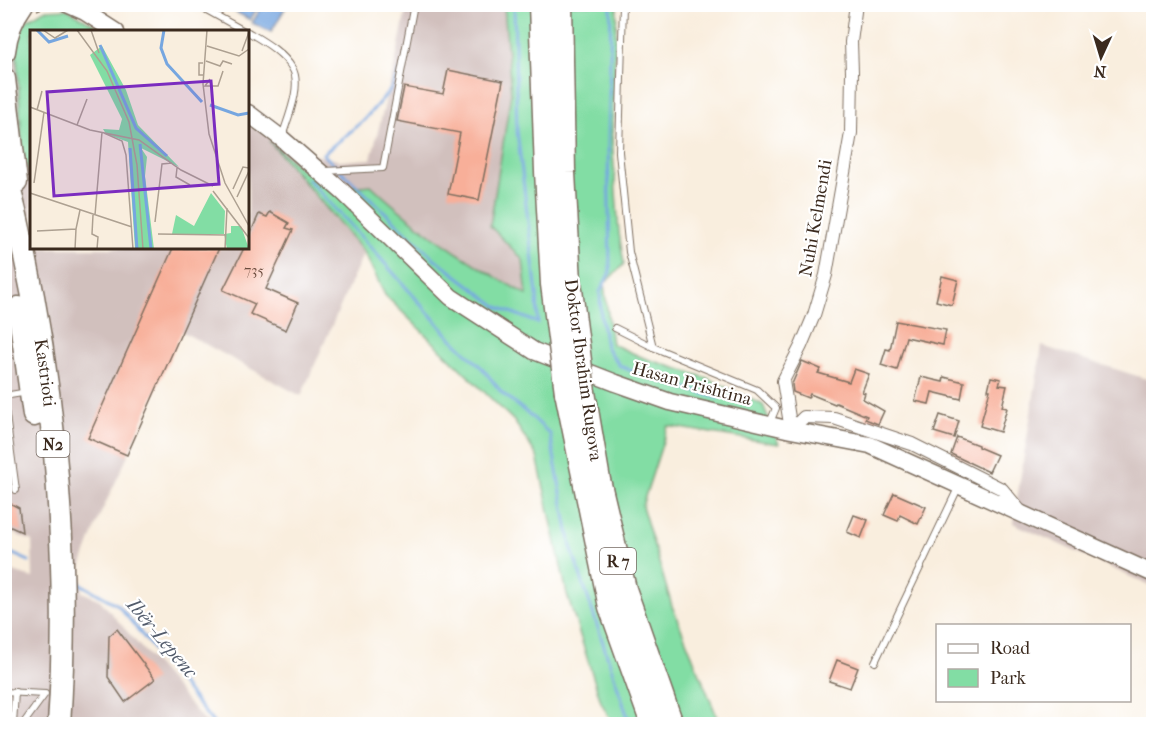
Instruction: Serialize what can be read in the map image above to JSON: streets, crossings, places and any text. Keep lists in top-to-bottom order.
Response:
{
  "streets": {
    "highway": [
      "Doktor Ibrahim Rugova",
      "Kastrioti",
      "N2",
      "R 7"
    ],
    "main road": ["Hasan Prishtina"],
    "street": ["Nuhi Kelmendi"]
  },
  "crossings": [
    ["Nuhi Kelmendi", "Hasan Prishtina"]
  ],
  "water": ["Ibër-Lepenc"],
  "house_numbers": ["735"],
  "legend": ["Road", "Park"],
  "north": "bottom"
}
